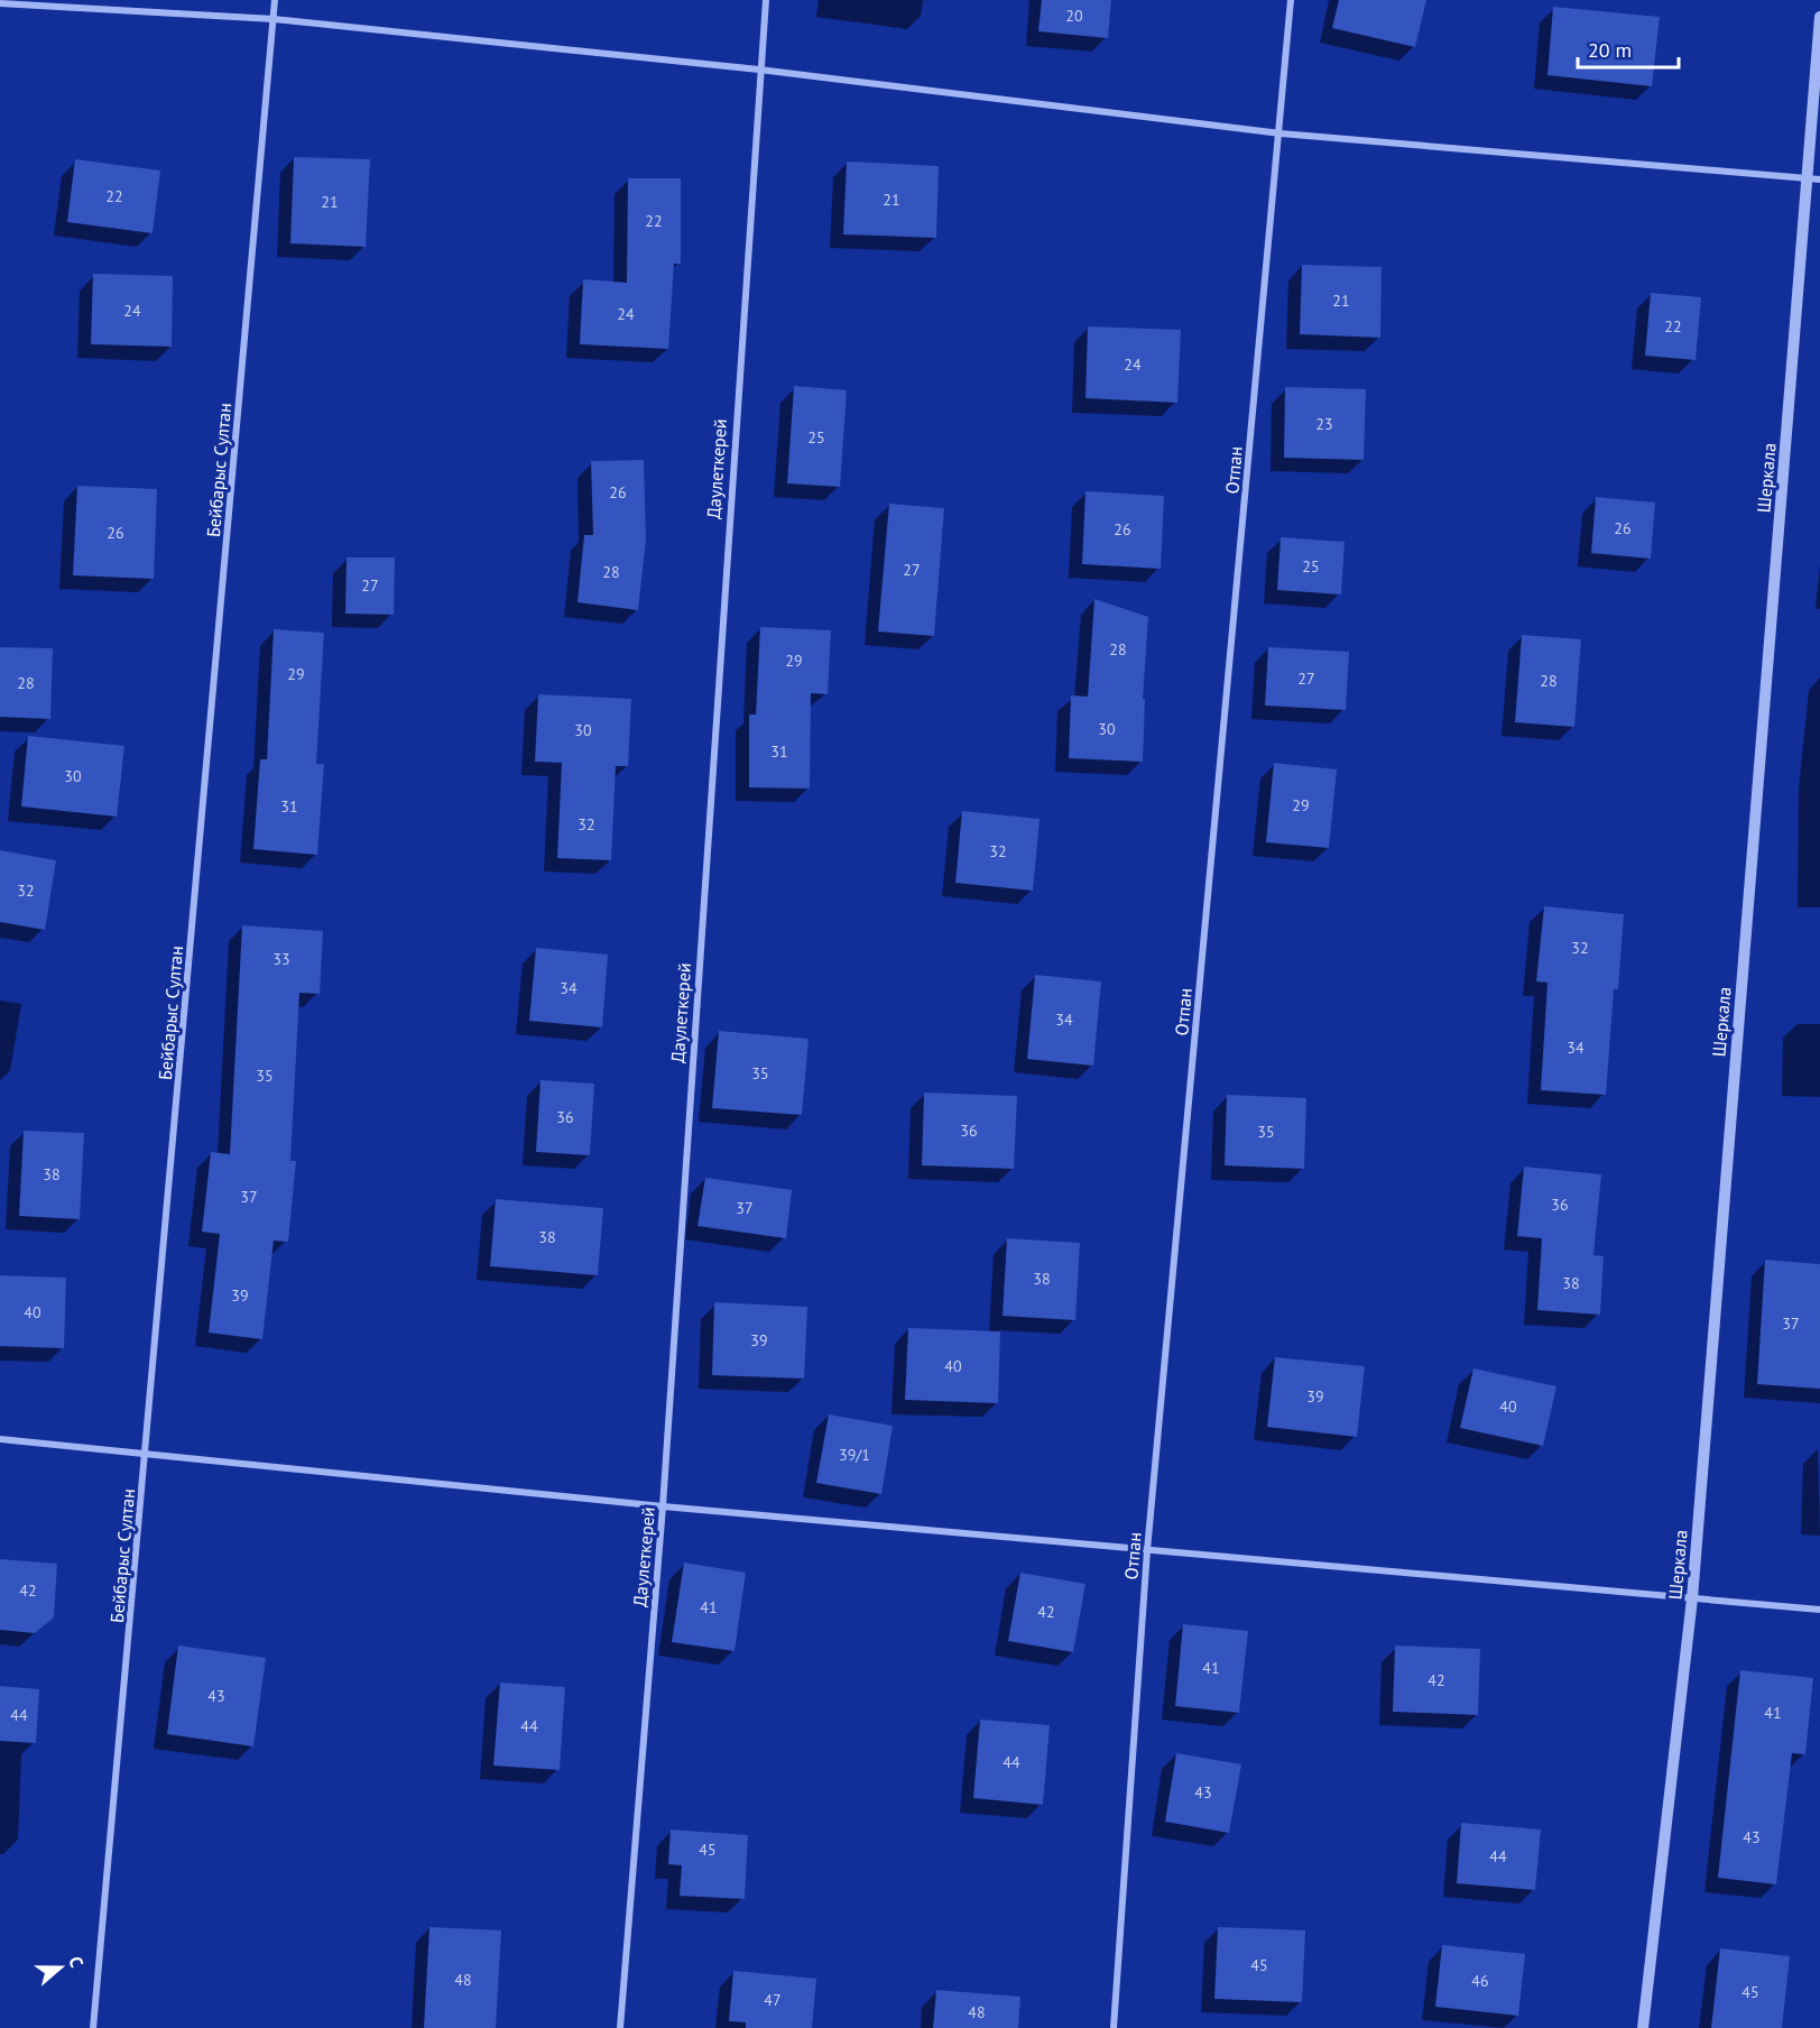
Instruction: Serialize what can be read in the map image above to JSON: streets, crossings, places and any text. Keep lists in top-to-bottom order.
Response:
{
  "streets": {
    "street": [
      "Даулеткерей",
      "Бейбарыс Султан",
      "Отпан",
      "Шеркала"
    ]
  },
  "house_numbers": [
    "20",
    "22",
    "21",
    "21",
    "22",
    "21",
    "24",
    "24",
    "22",
    "24",
    "23",
    "25",
    "26",
    "26",
    "26",
    "26",
    "25",
    "27",
    "28",
    "27",
    "28",
    "29",
    "29",
    "27",
    "28",
    "28",
    "30",
    "30",
    "31",
    "30",
    "29",
    "31",
    "32",
    "32",
    "32",
    "32",
    "33",
    "34",
    "34",
    "34",
    "35",
    "35",
    "36",
    "36",
    "35",
    "38",
    "37",
    "36",
    "37",
    "38",
    "38",
    "38",
    "39",
    "40",
    "37",
    "39",
    "40",
    "39",
    "40",
    "39/1",
    "42",
    "41",
    "42",
    "41",
    "42",
    "43",
    "41",
    "44",
    "44",
    "44",
    "43",
    "43",
    "45",
    "44",
    "45",
    "48",
    "46",
    "45",
    "47",
    "48"
  ],
  "scale_bar": "20 m",
  "north": "right"
}
